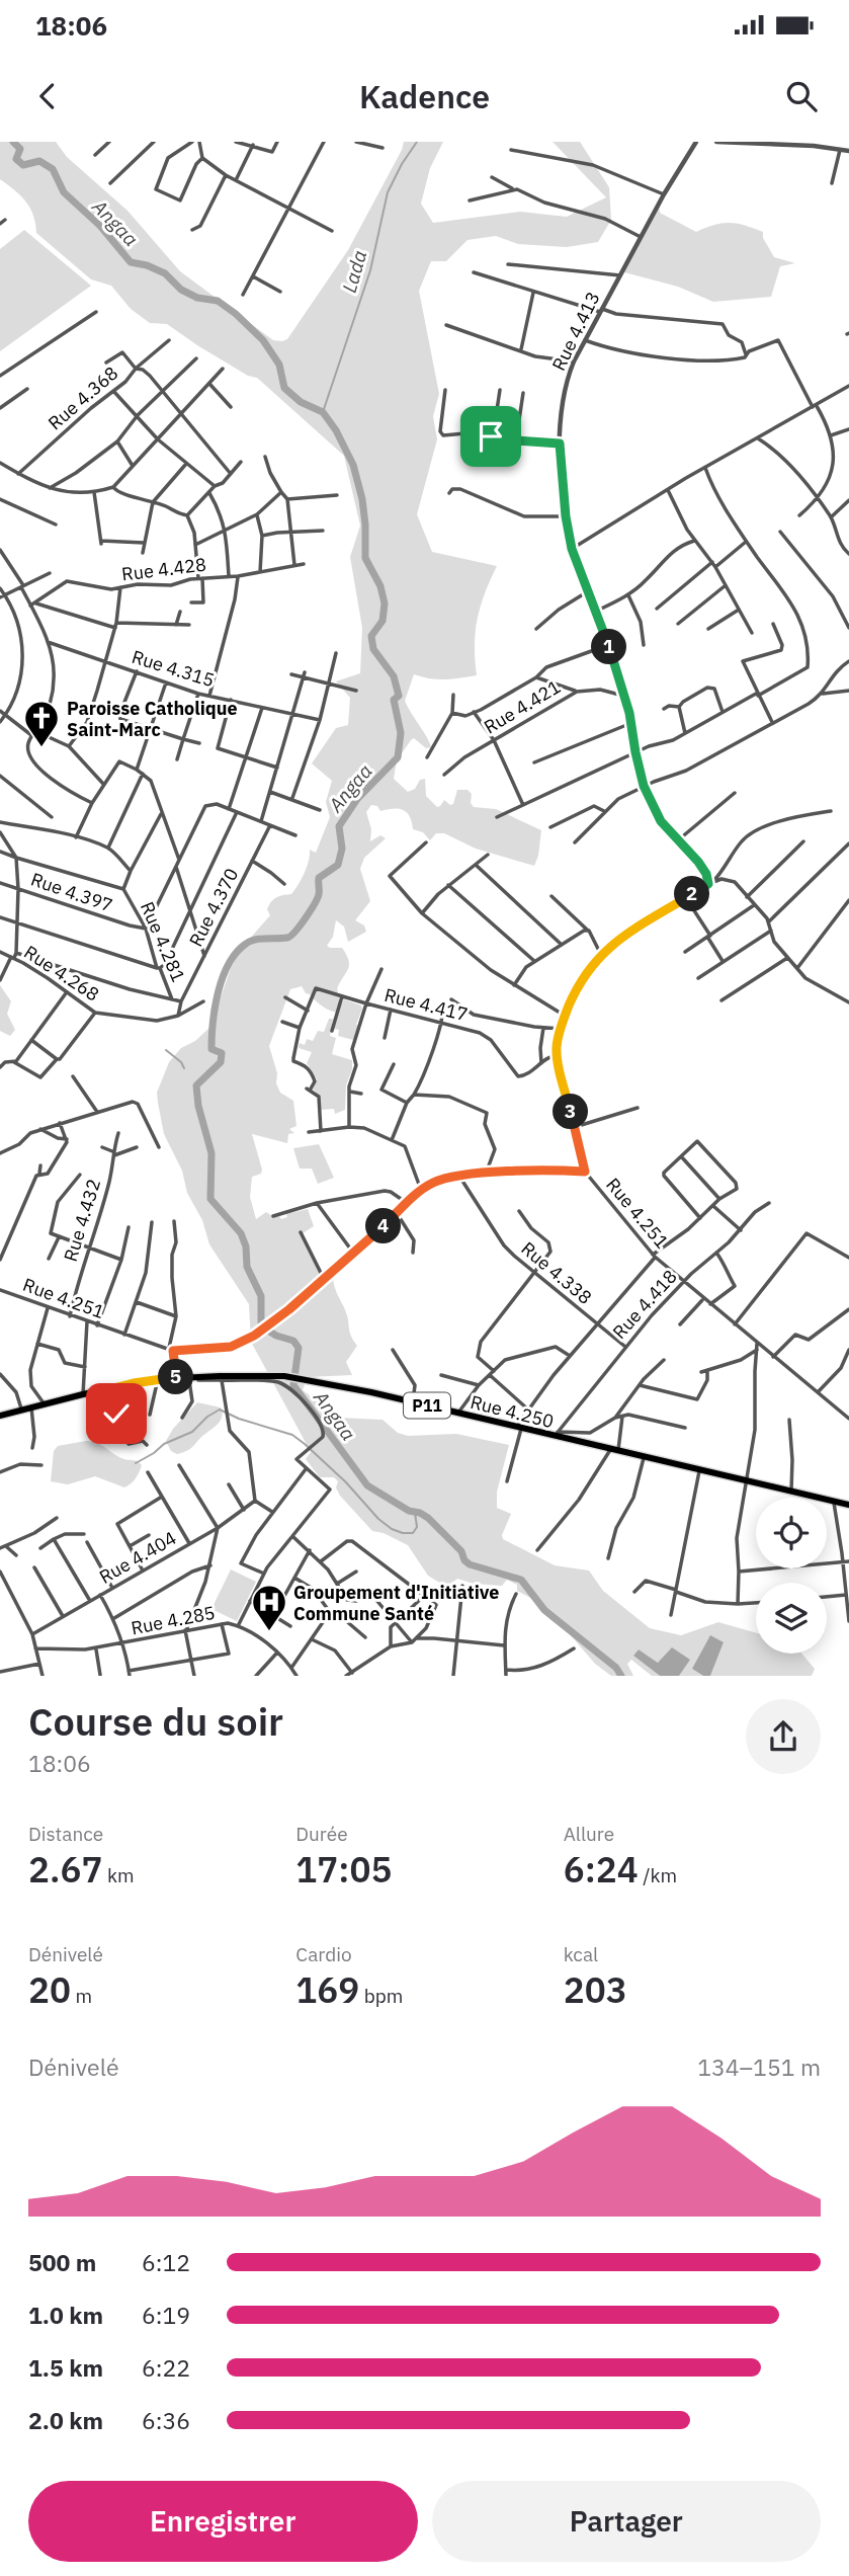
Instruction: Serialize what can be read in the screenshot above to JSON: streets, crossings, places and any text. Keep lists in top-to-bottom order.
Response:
{
  "streets": {
    "main road": ["P11", "Rue 4.250"],
    "street": [
      "Rue 4.413",
      "Rue 4.368",
      "Rue 4.428",
      "Rue 4.315",
      "Rue 4.421",
      "Rue 4.397",
      "Rue 4.370",
      "Rue 4.281",
      "Rue 4.268",
      "Rue 4.417",
      "Rue 4.251",
      "Rue 4.432",
      "Rue 4.338",
      "Rue 4.418",
      "Rue 4.404",
      "Rue 4.285"
    ]
  },
  "crossings": [
    ["Rue 4.413", "Rue 4.421"],
    ["Rue 4.397", "Rue 4.281"],
    ["Rue 4.251", "Rue 4.432"],
    ["Rue 4.251", "Rue 4.338"],
    ["Rue 4.251", "Rue 4.418"],
    ["Rue 4.338", "Rue 4.418"],
    ["Rue 4.418", "Rue 4.250"]
  ],
  "water": ["Angaa", "Lada"],
  "places": {
    "church": ["Paroisse Catholique Saint-Marc"],
    "hospital": ["Groupement d'Initiative Commune Santé"]
  },
  "page": {
    "status": "18:06",
    "header": "Kadence",
    "pins": [
      "1",
      "2",
      "3",
      "4",
      "5"
    ],
    "heading": ["Course du soir", "18:06"],
    "stats": [
      ["Distance", "2.67 km"],
      ["Durée", "17:05"],
      ["Allure", "6:24 /km"],
      ["Dénivelé", "20 m"],
      ["Cardio", "169 bpm"],
      ["kcal", "203"]
    ],
    "chart": ["Dénivelé", "134–151 m"],
    "list": [
      {
        "name": "500 m",
        "note": "6:12"
      },
      {
        "name": "1.0 km",
        "note": "6:19"
      },
      {
        "name": "1.5 km",
        "note": "6:22"
      },
      {
        "name": "2.0 km",
        "note": "6:36"
      }
    ],
    "buttons": ["Enregistrer", "Partager"]
  }
}
